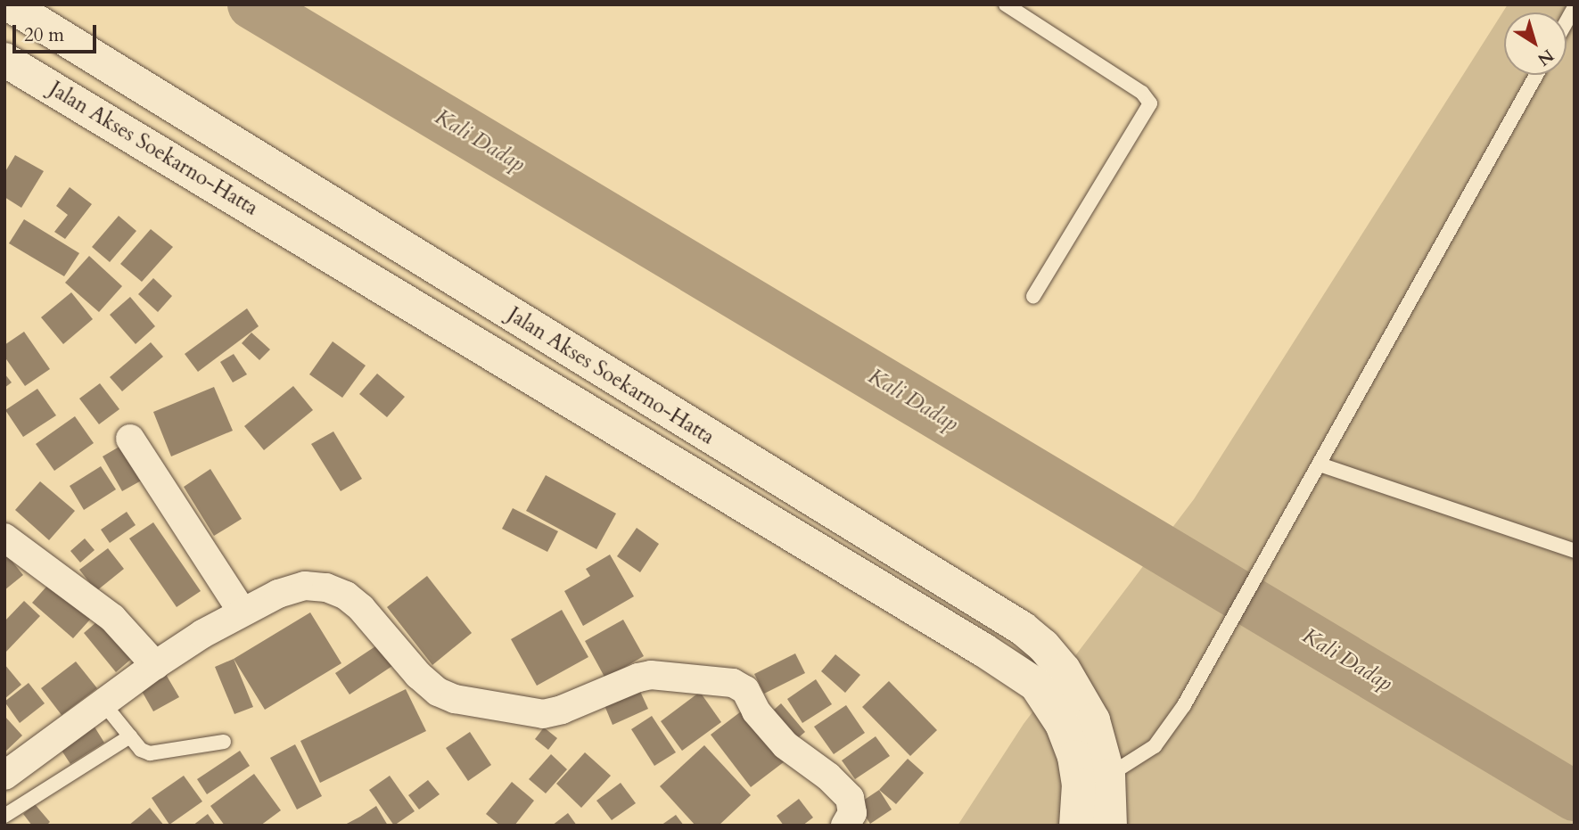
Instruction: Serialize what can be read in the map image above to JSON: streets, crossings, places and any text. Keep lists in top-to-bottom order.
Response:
{
  "streets": {
    "main road": ["Jalan Akses Soekarno-Hatta"]
  },
  "water": ["Kali Dadap"],
  "scale_bar": "20 m",
  "north": "bottom right"
}
